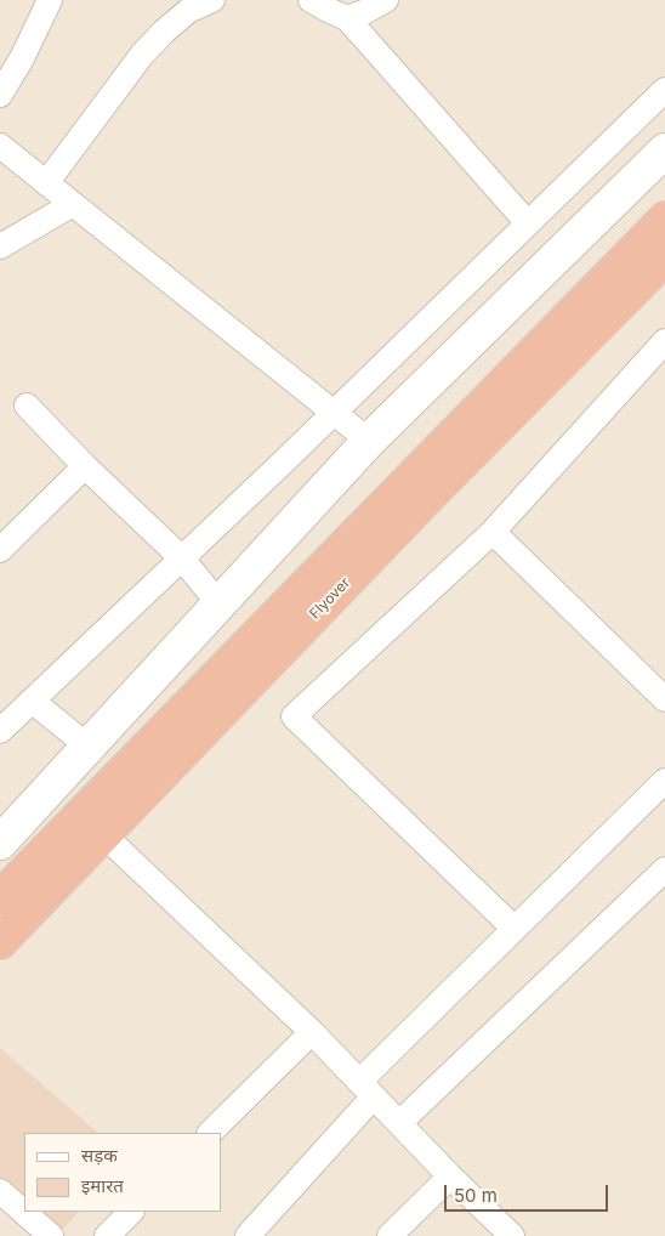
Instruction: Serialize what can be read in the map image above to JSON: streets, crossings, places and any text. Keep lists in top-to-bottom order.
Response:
{
  "streets": {
    "highway": ["Flyover"]
  },
  "legend": ["सड़क", "इमारत"],
  "scale_bar": "50 m"
}
